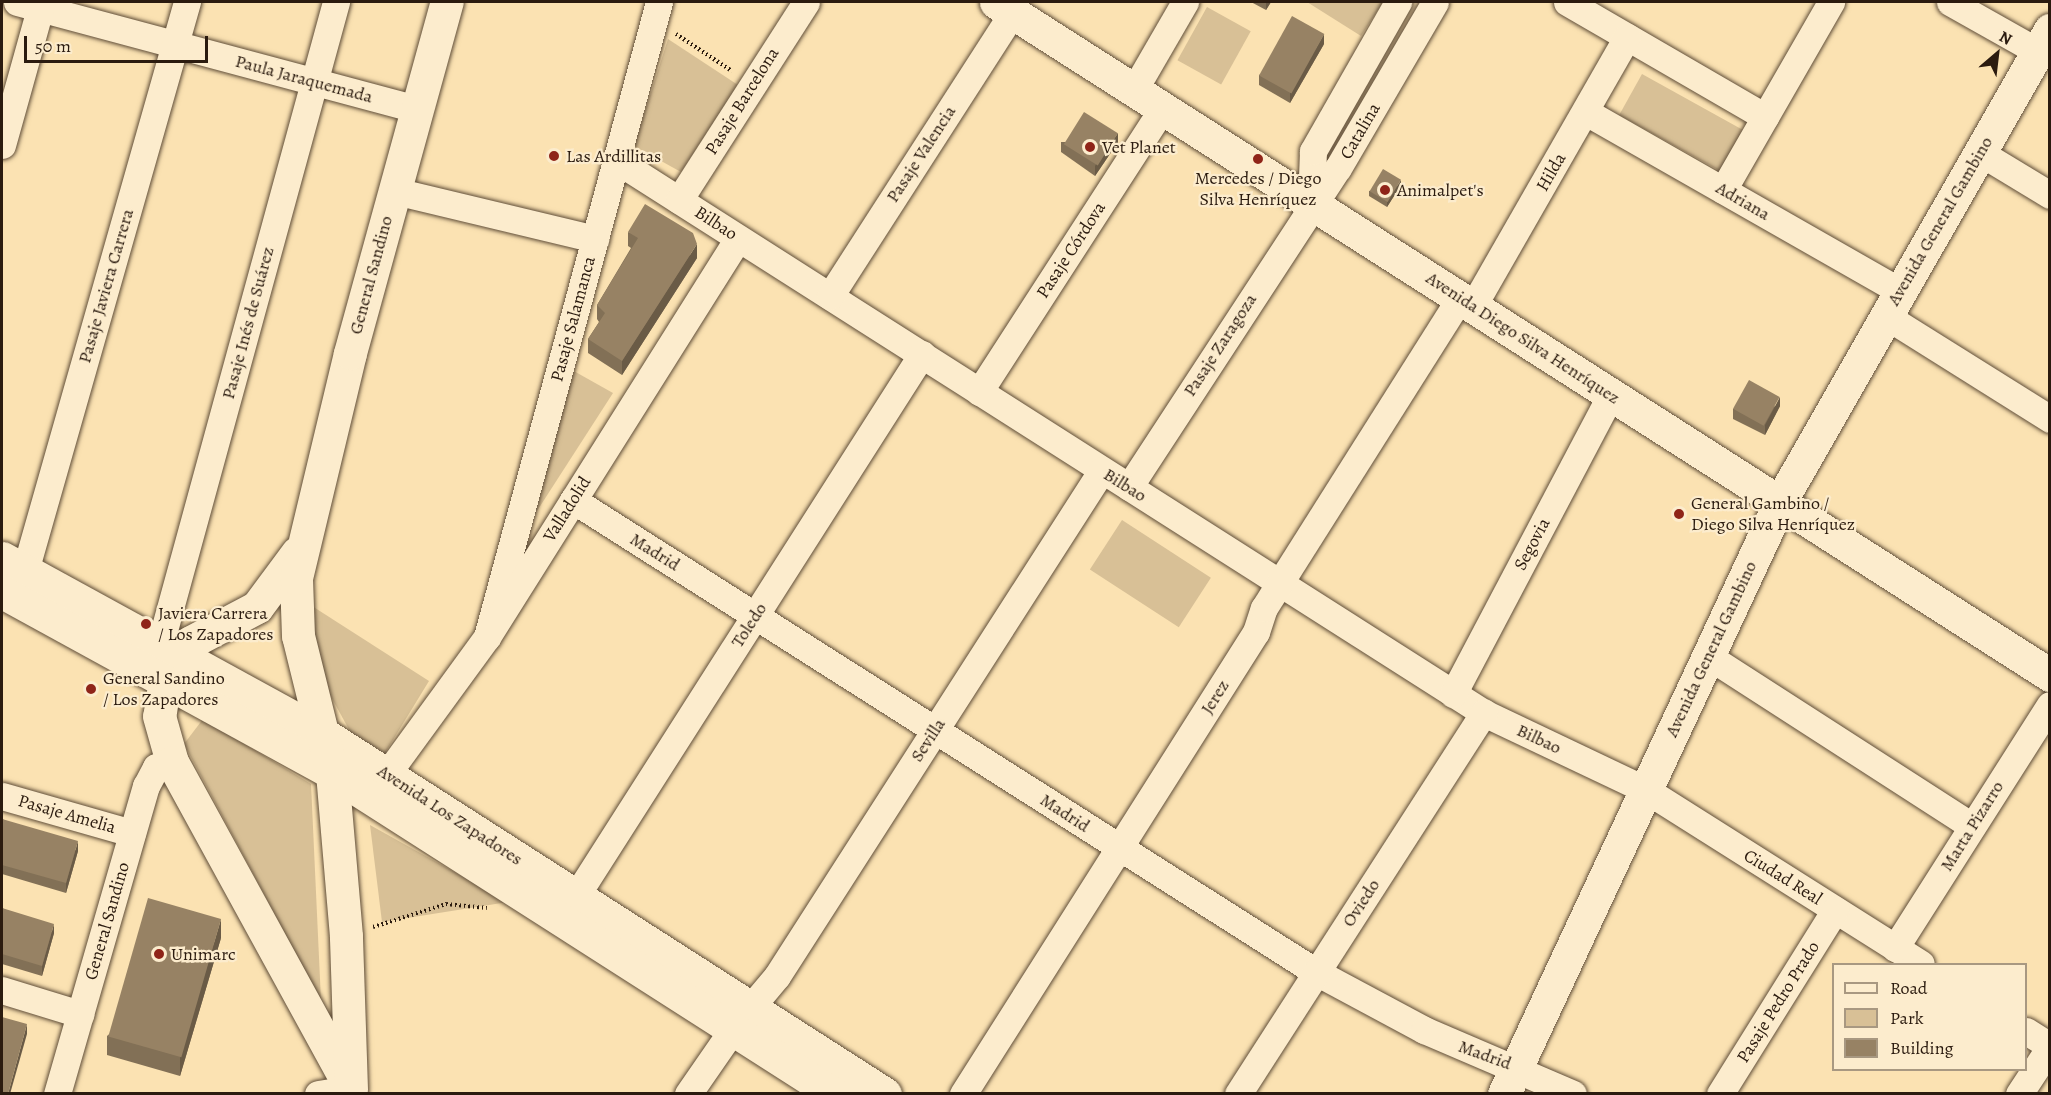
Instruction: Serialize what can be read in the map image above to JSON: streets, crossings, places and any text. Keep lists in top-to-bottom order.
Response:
{
  "streets": {
    "main road": [
      "Avenida General Gambino",
      "General Sandino",
      "Avenida Diego Silva Henríquez",
      "Avenida Los Zapadores"
    ],
    "street": [
      "Paula Jaraquemada",
      "Pasaje Barcelona",
      "Catalina",
      "Pasaje Valencia",
      "Hilda",
      "Adriana",
      "Bilbao",
      "Pasaje Córdova",
      "Pasaje Javiera Carrera",
      "Pasaje Salamanca",
      "Pasaje Inés de Suárez",
      "Pasaje Zaragoza",
      "Valladolid",
      "Segovia",
      "Madrid",
      "Toledo",
      "Jerez",
      "Sevilla",
      "Pasaje Amelia",
      "Marta Pizarro",
      "Ciudad Real",
      "Oviedo",
      "Pasaje Pedro Prado"
    ]
  },
  "crossings": [
    ["Paula Jaraquemada", "General Sandino"],
    ["Paula Jaraquemada", "Pasaje Javiera Carrera"],
    ["Paula Jaraquemada", "Pasaje Inés de Suárez"],
    ["Pasaje Barcelona", "Bilbao"],
    ["Catalina", "Avenida Diego Silva Henríquez"],
    ["Catalina", "Pasaje Zaragoza"],
    ["Pasaje Valencia", "Bilbao"],
    ["Pasaje Valencia", "Avenida Diego Silva Henríquez"],
    ["Hilda", "Adriana"],
    ["Hilda", "Avenida Diego Silva Henríquez"],
    ["Hilda", "Jerez"],
    ["Adriana", "Avenida General Gambino"],
    ["Avenida General Gambino", "Bilbao"],
    ["Avenida General Gambino", "Avenida Diego Silva Henríquez"],
    ["Avenida General Gambino", "Madrid"],
    ["Avenida General Gambino", "Ciudad Real"],
    ["Bilbao", "Pasaje Córdova"],
    ["Bilbao", "Pasaje Salamanca"],
    ["Bilbao", "Pasaje Zaragoza"],
    ["Bilbao", "Valladolid"],
    ["Bilbao", "Segovia"],
    ["Bilbao", "Toledo"],
    ["Bilbao", "Jerez"],
    ["Bilbao", "Sevilla"],
    ["Bilbao", "Ciudad Real"],
    ["Bilbao", "Oviedo"],
    ["Pasaje Córdova", "Avenida Diego Silva Henríquez"],
    ["General Sandino", "Pasaje Inés de Suárez"],
    ["General Sandino", "Pasaje Amelia"],
    ["General Sandino", "Avenida Los Zapadores"],
    ["Pasaje Javiera Carrera", "Avenida Los Zapadores"],
    ["Pasaje Salamanca", "Valladolid"],
    ["Pasaje Inés de Suárez", "Avenida Los Zapadores"],
    ["Avenida Diego Silva Henríquez", "Pasaje Zaragoza"],
    ["Avenida Diego Silva Henríquez", "Segovia"],
    ["Avenida Diego Silva Henríquez", "Jerez"],
    ["Valladolid", "Madrid"],
    ["Valladolid", "Avenida Los Zapadores"],
    ["Madrid", "Toledo"],
    ["Madrid", "Jerez"],
    ["Madrid", "Sevilla"],
    ["Madrid", "Oviedo"],
    ["Toledo", "Avenida Los Zapadores"],
    ["Sevilla", "Avenida Los Zapadores"],
    ["Marta Pizarro", "Ciudad Real"],
    ["Ciudad Real", "Pasaje Pedro Prado"]
  ],
  "places": [
    "Vet Planet",
    "Las Ardillitas",
    "Mercedes / Diego Silva Henríquez",
    "Animalpet's",
    "General Gambino / Diego Silva Henríquez",
    "Javiera Carrera / Los Zapadores",
    "General Sandino / Los Zapadores",
    "Unimarc"
  ],
  "legend": ["Road", "Park", "Building"],
  "scale_bar": "50 m",
  "north": "top right"
}
